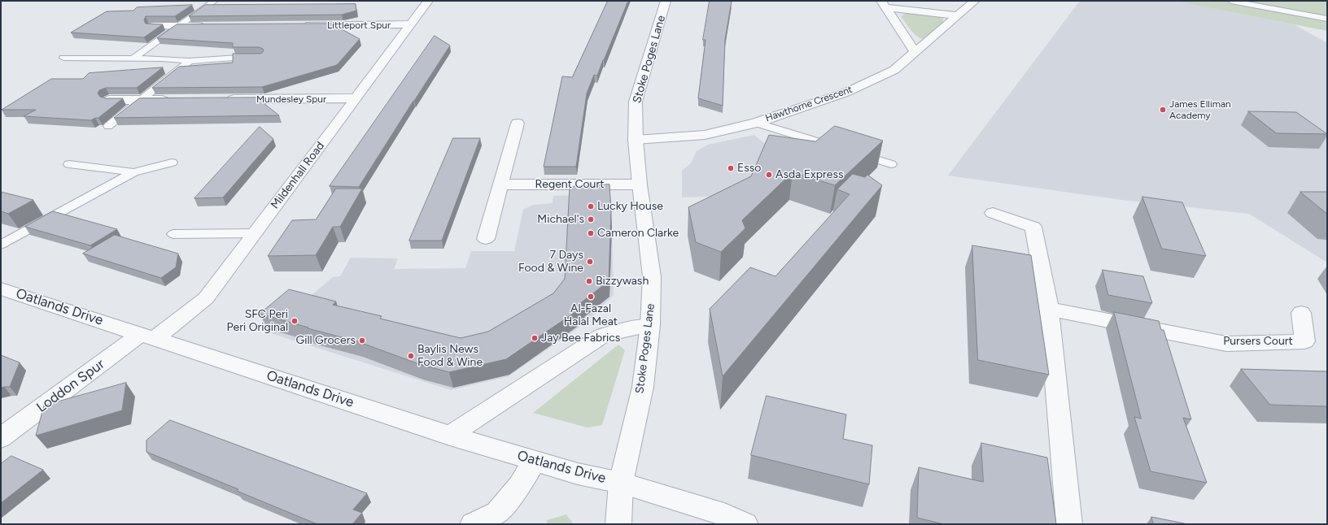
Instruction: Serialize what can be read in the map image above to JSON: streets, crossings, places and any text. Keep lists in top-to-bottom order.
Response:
{
  "streets": {
    "street": [
      "Littleport Spur",
      "Stoke Poges Lane",
      "Mundesley Spur",
      "Hawthorne Crescent",
      "Mildenhall Road",
      "Regent Court",
      "Oatlands Drive",
      "Pursers Court",
      "Loddon Spur"
    ]
  },
  "crossings": [
    ["Littleport Spur", "Mildenhall Road"],
    ["Stoke Poges Lane", "Hawthorne Crescent"],
    ["Stoke Poges Lane", "Regent Court"],
    ["Stoke Poges Lane", "Oatlands Drive"],
    ["Mundesley Spur", "Mildenhall Road"],
    ["Mildenhall Road", "Oatlands Drive"],
    ["Mildenhall Road", "Loddon Spur"],
    ["Oatlands Drive", "Loddon Spur"]
  ],
  "places": [
    "James Elliman Academy",
    "Esso",
    "Asda Express",
    "Lucky House",
    "Michael's",
    "Cameron Clarke",
    "7 Days Food & Wine",
    "Bizzywash",
    "Al-Fazal Halal Meat",
    "SFC Peri Peri Original",
    "Jay Bee Fabrics",
    "Gill Grocers",
    "Baylis News Food & Wine"
  ]
}
